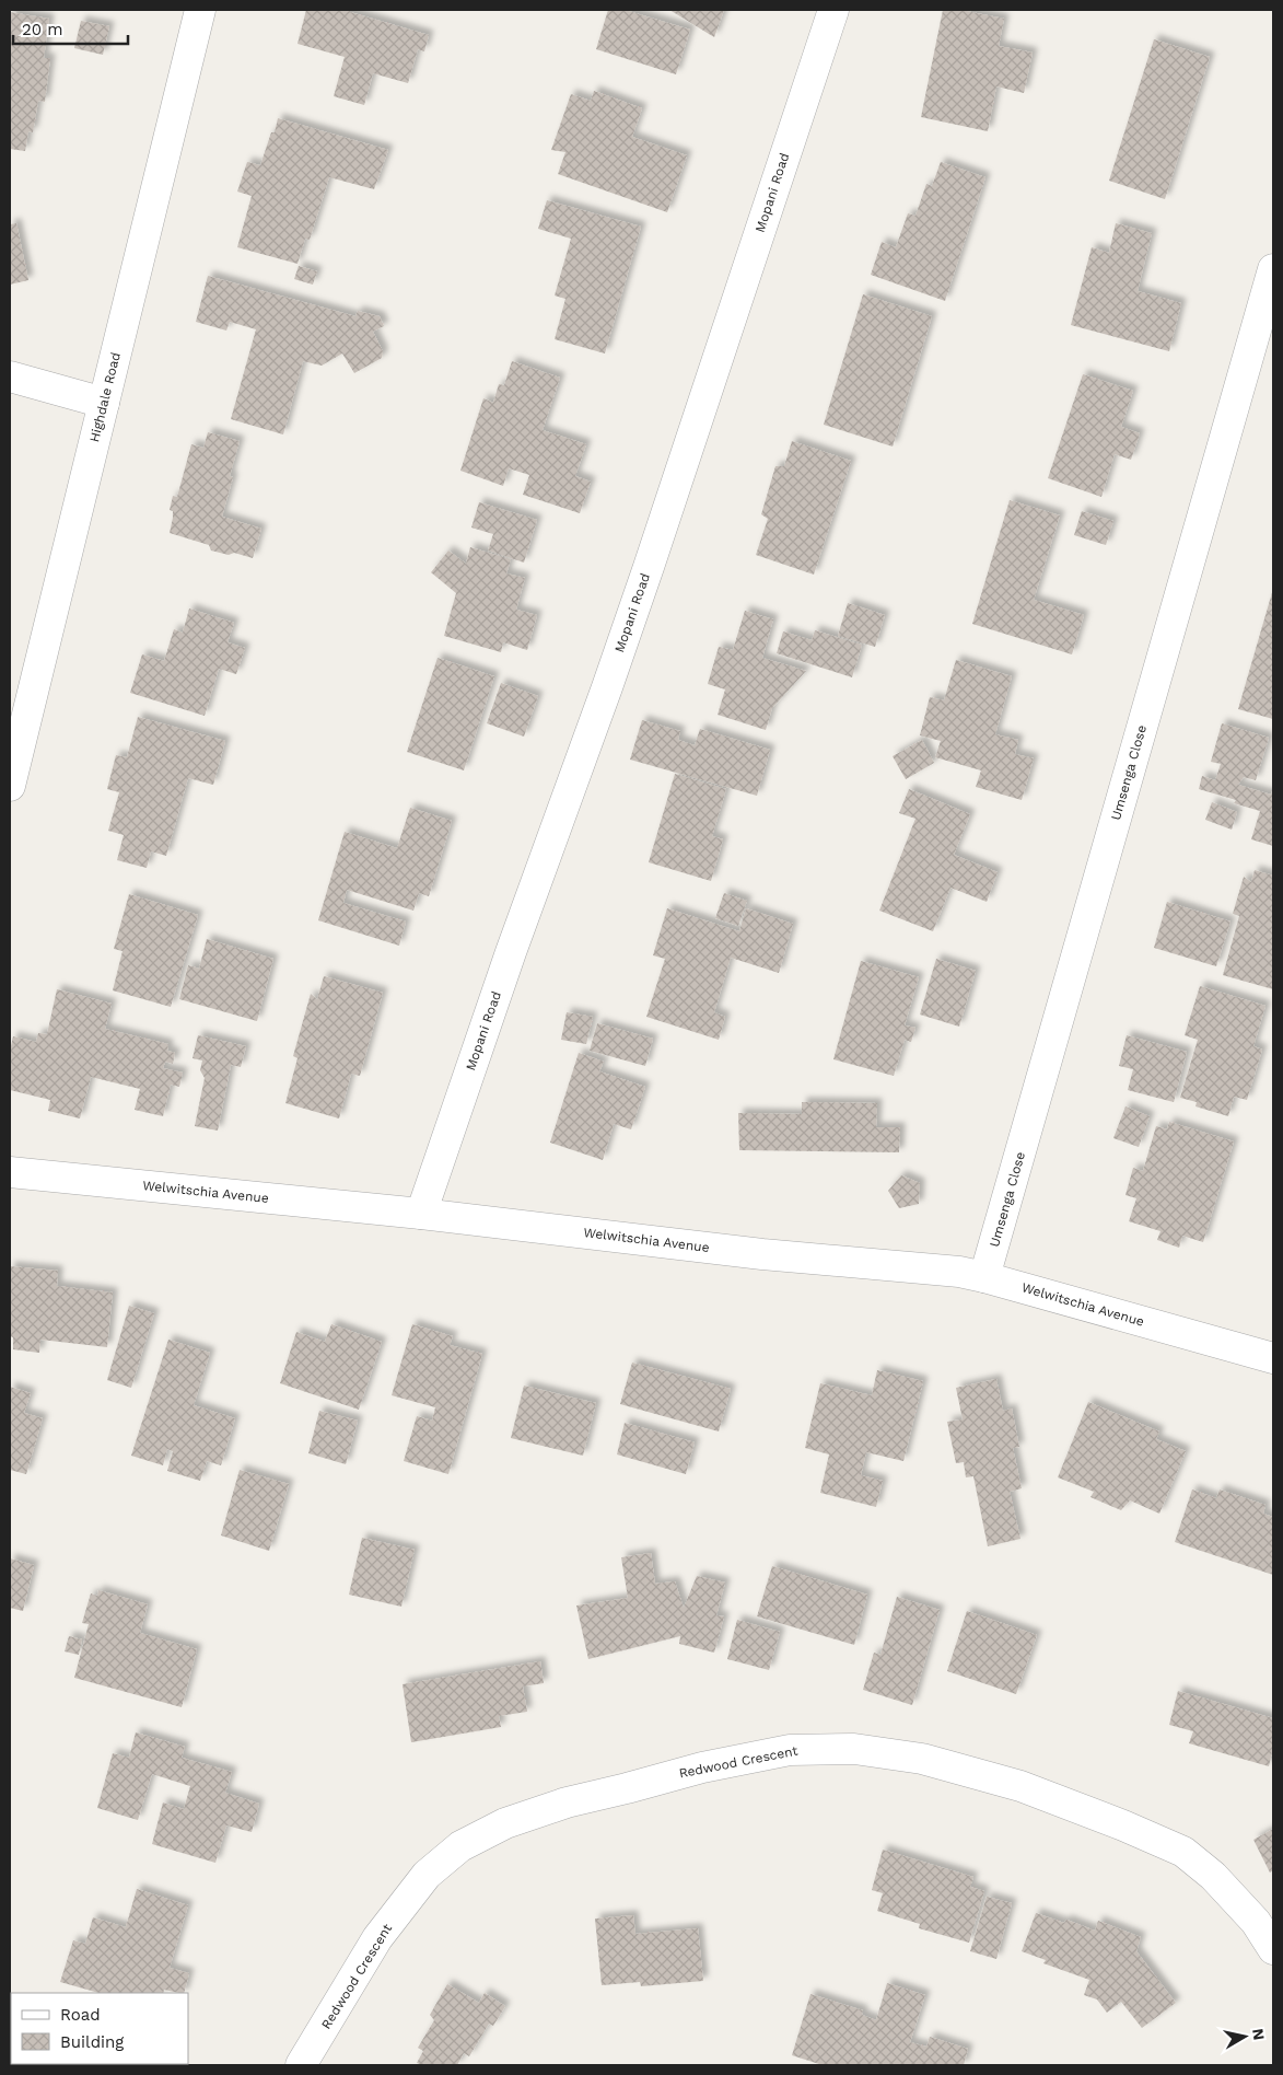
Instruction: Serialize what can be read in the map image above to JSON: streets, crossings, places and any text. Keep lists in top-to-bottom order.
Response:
{
  "streets": {
    "street": [
      "Mopani Road",
      "Highdale Road",
      "Umsenga Close",
      "Welwitschia Avenue",
      "Redwood Crescent"
    ]
  },
  "crossings": [
    ["Mopani Road", "Welwitschia Avenue"],
    ["Umsenga Close", "Welwitschia Avenue"]
  ],
  "legend": ["Road", "Building"],
  "scale_bar": "20 m",
  "north": "right"
}
